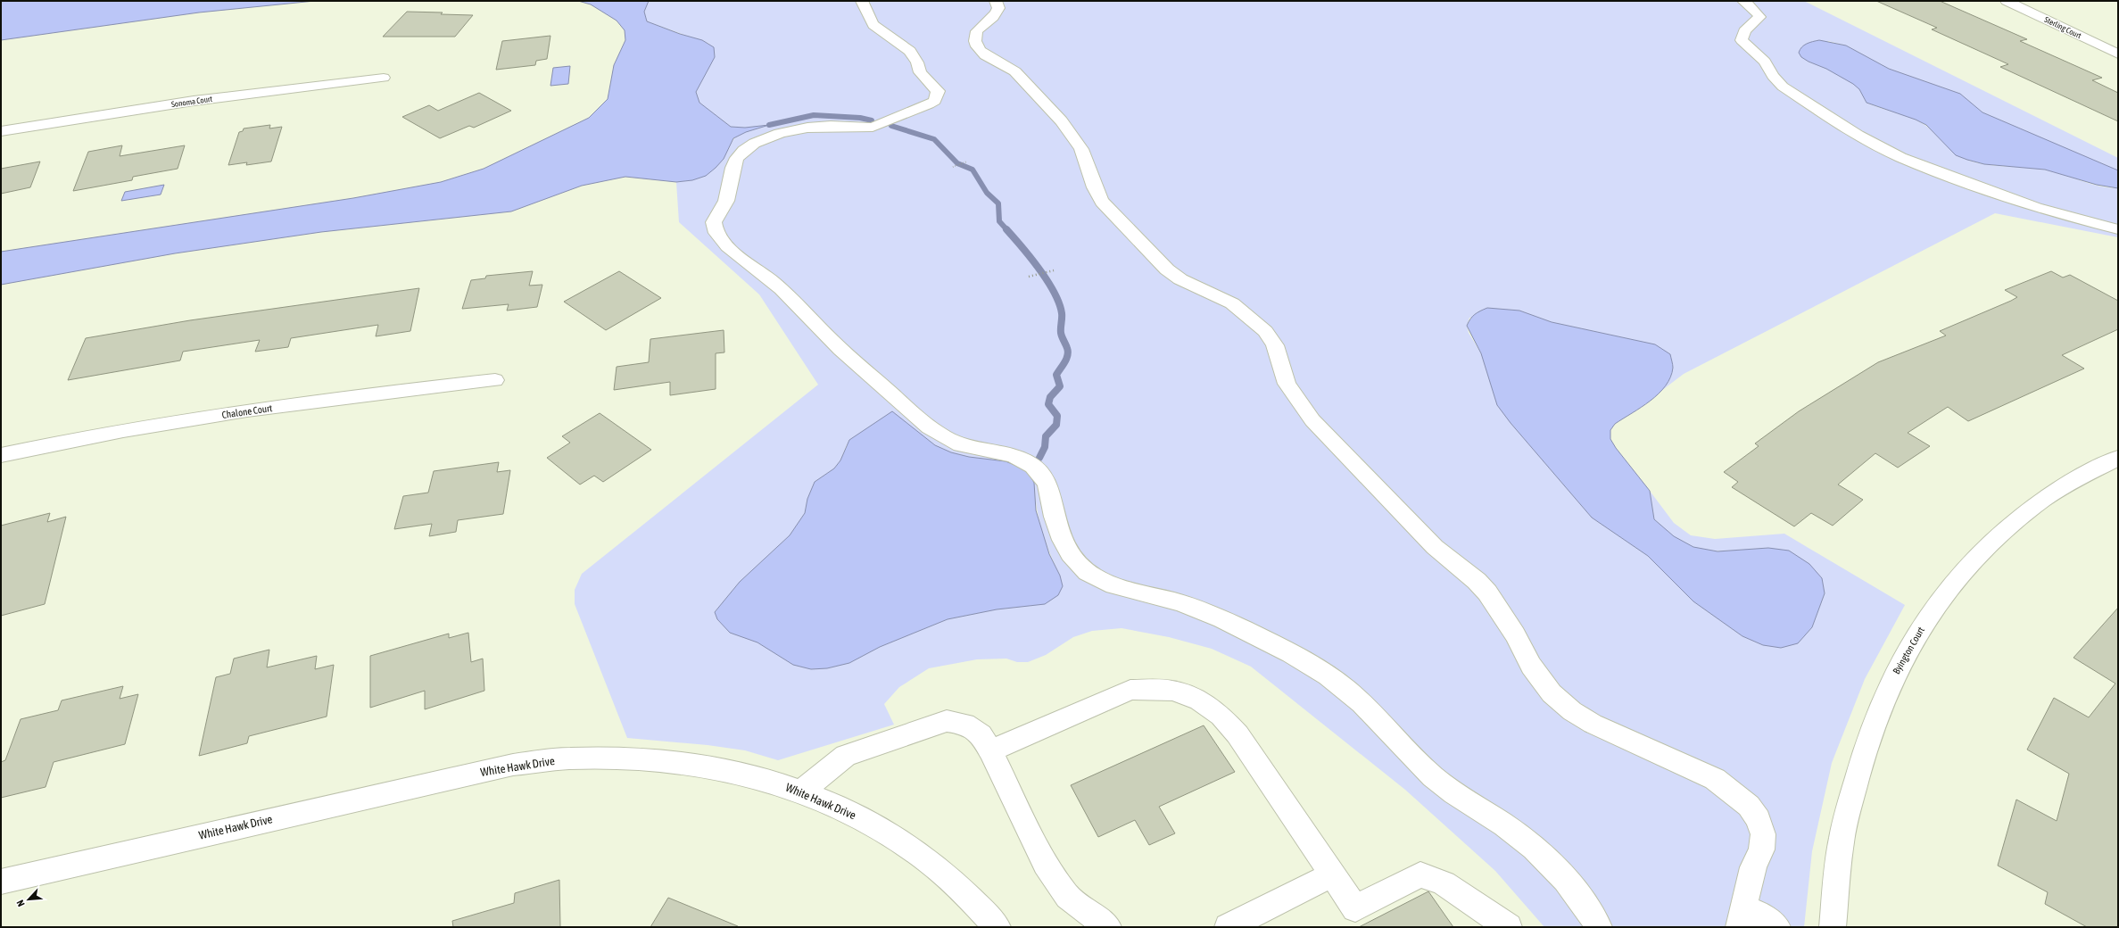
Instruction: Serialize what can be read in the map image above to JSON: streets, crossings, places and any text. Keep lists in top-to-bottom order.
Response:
{
  "streets": {
    "street": [
      "Sterling Court",
      "Sonoma Court",
      "Chalone Court",
      "Byington Court",
      "White Hawk Drive"
    ]
  },
  "north": "bottom left"
}
